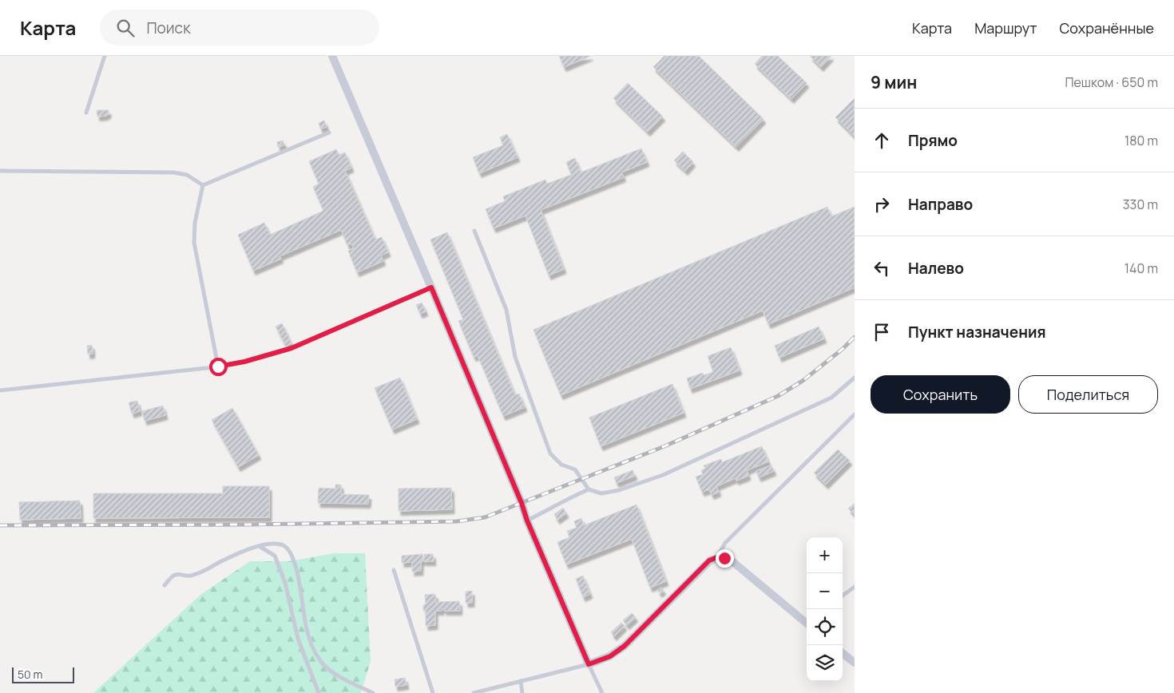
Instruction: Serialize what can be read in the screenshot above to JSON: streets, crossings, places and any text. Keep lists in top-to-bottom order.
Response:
{
  "scale_bar": "50 m",
  "page": {
    "header": "Карта",
    "search": "Поиск",
    "nav": ["Карта", "Маршрут", "Сохранённые"],
    "heading": ["9 мин", "Пешком · 650 m"],
    "list": [
      ["Прямо", "180 m"],
      ["Направо", "330 m"],
      ["Налево", "140 m"],
      "Пункт назначения"
    ],
    "buttons": ["Сохранить", "Поделиться"],
    "map_buttons": ["+", "−"],
    "scale": "50 m"
  }
}
